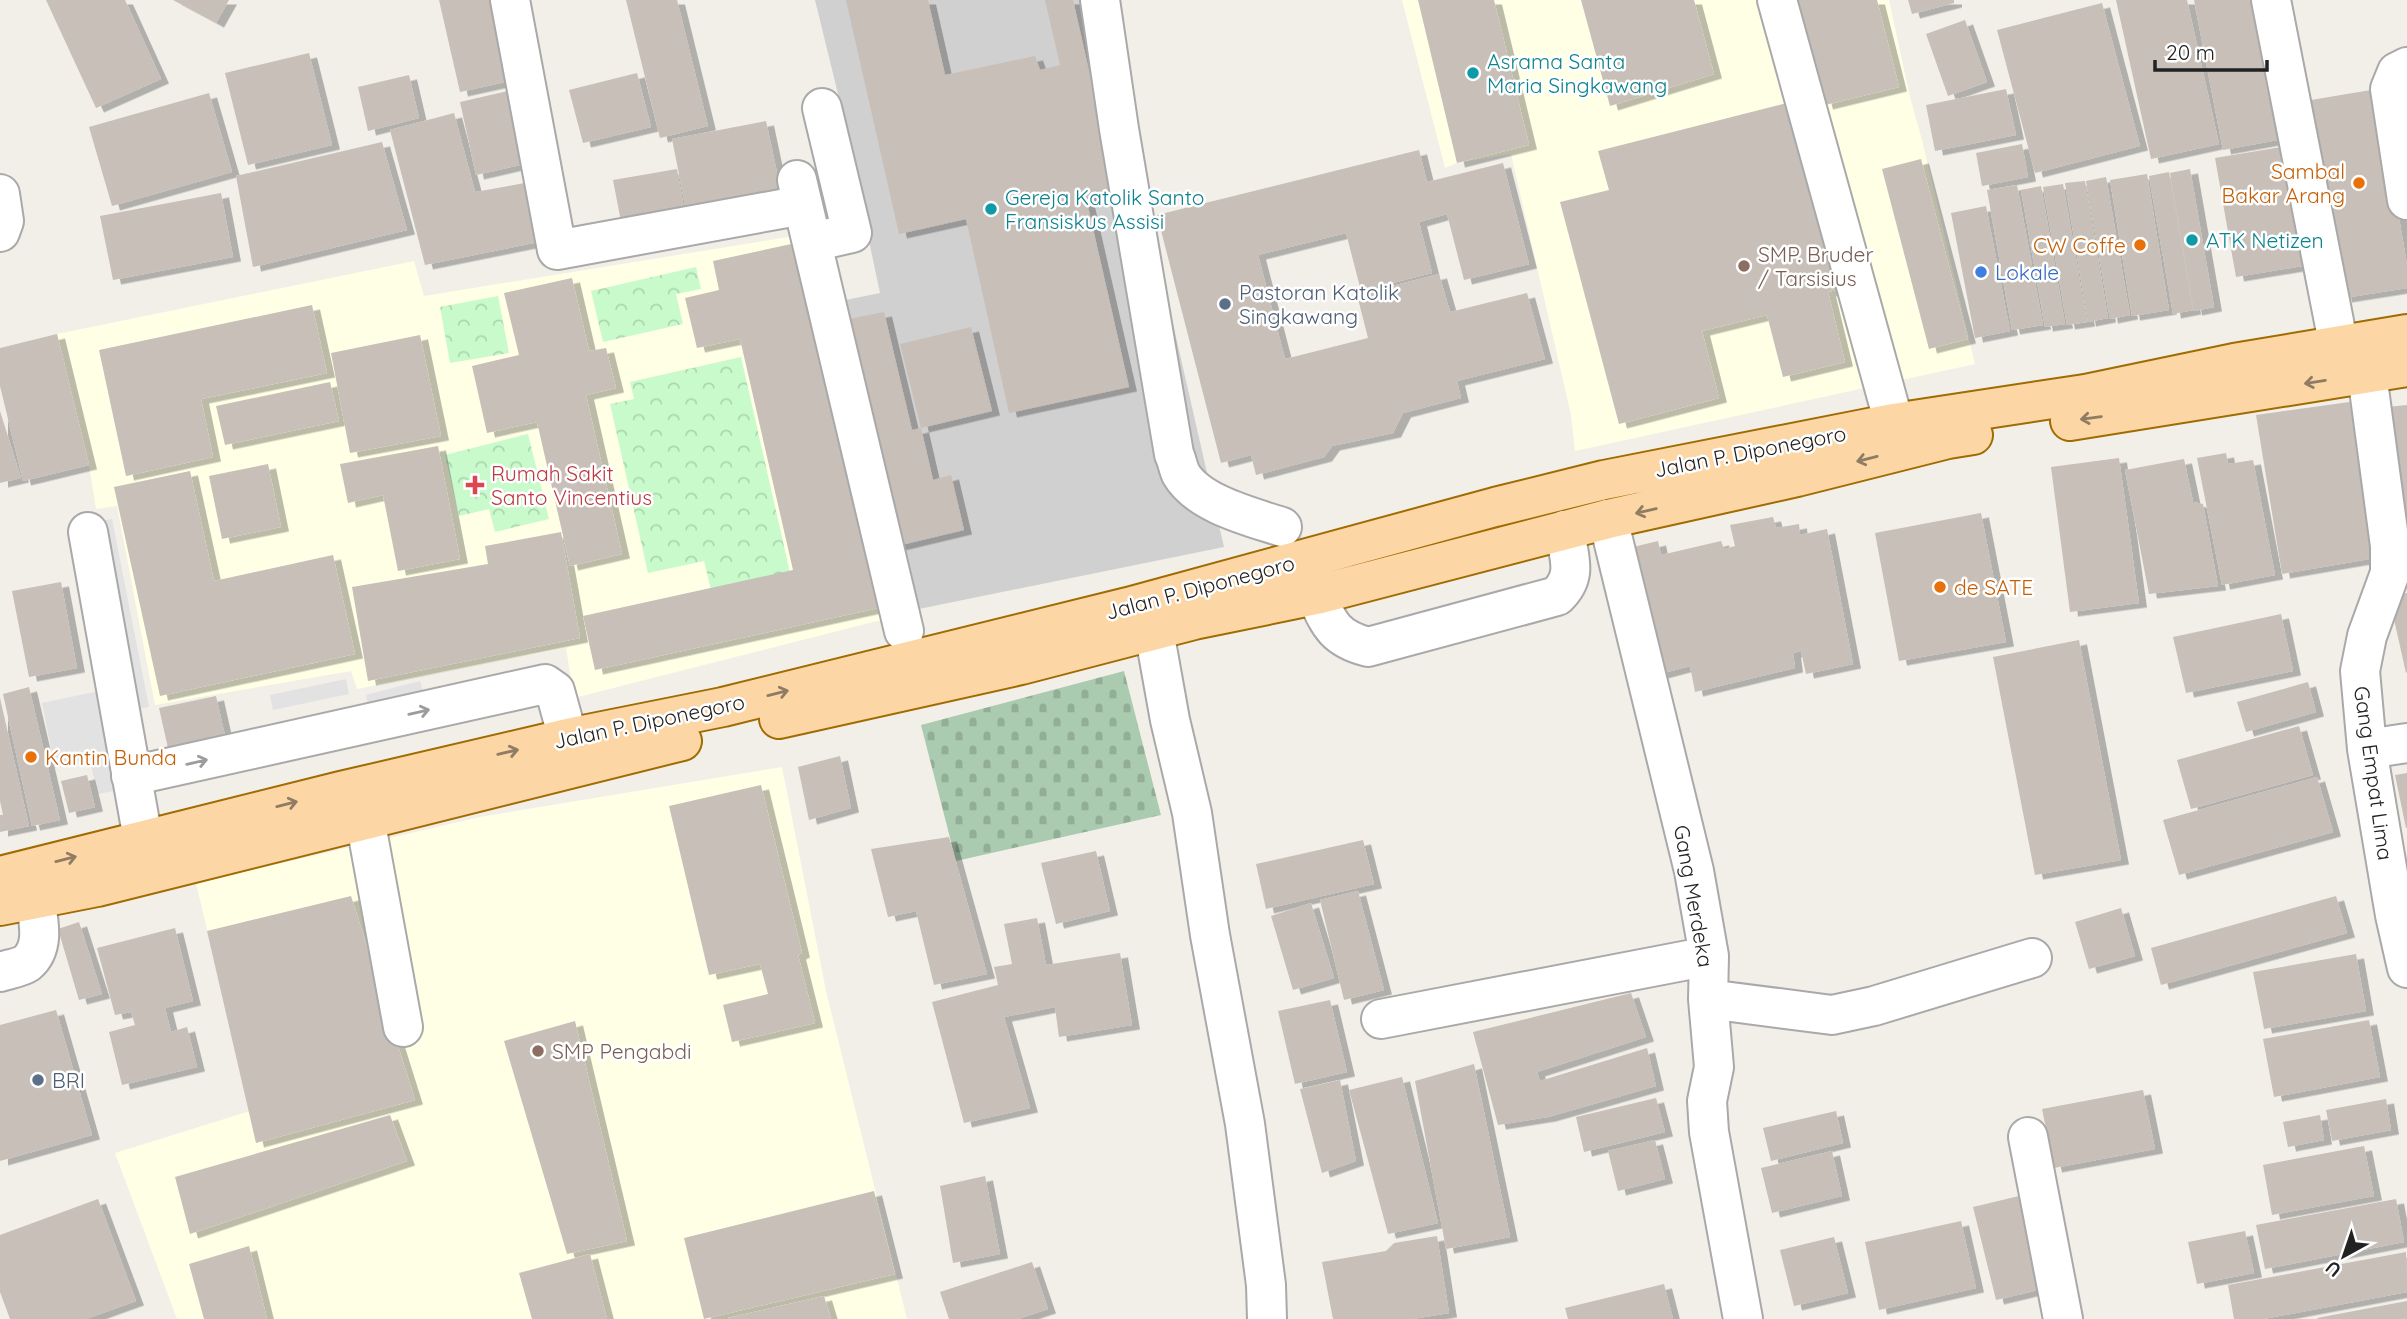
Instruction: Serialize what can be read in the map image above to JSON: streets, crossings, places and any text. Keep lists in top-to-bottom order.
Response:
{
  "streets": {
    "main road": ["Jalan P. Diponegoro"],
    "street": ["Gang Empat Lima", "Gang Merdeka"]
  },
  "crossings": [
    ["Jalan P. Diponegoro", "Gang Empat Lima"],
    ["Jalan P. Diponegoro", "Gang Merdeka"]
  ],
  "places": {
    "other": [
      "Asrama Santa Maria Singkawang",
      "Sambal Bakar Arang",
      "Gereja Katolik Santo Fransiskus Assisi",
      "ATK Netizen",
      "CW Coffe",
      "SMP. Bruder / Tarsisius",
      "Lokale",
      "Pastoran Katolik Singkawang",
      "de SATE",
      "Kantin Bunda",
      "SMP Pengabdi",
      "BRI"
    ],
    "health": ["Rumah Sakit Santo Vincentius"]
  },
  "scale_bar": "20 m",
  "north": "bottom left"
}
